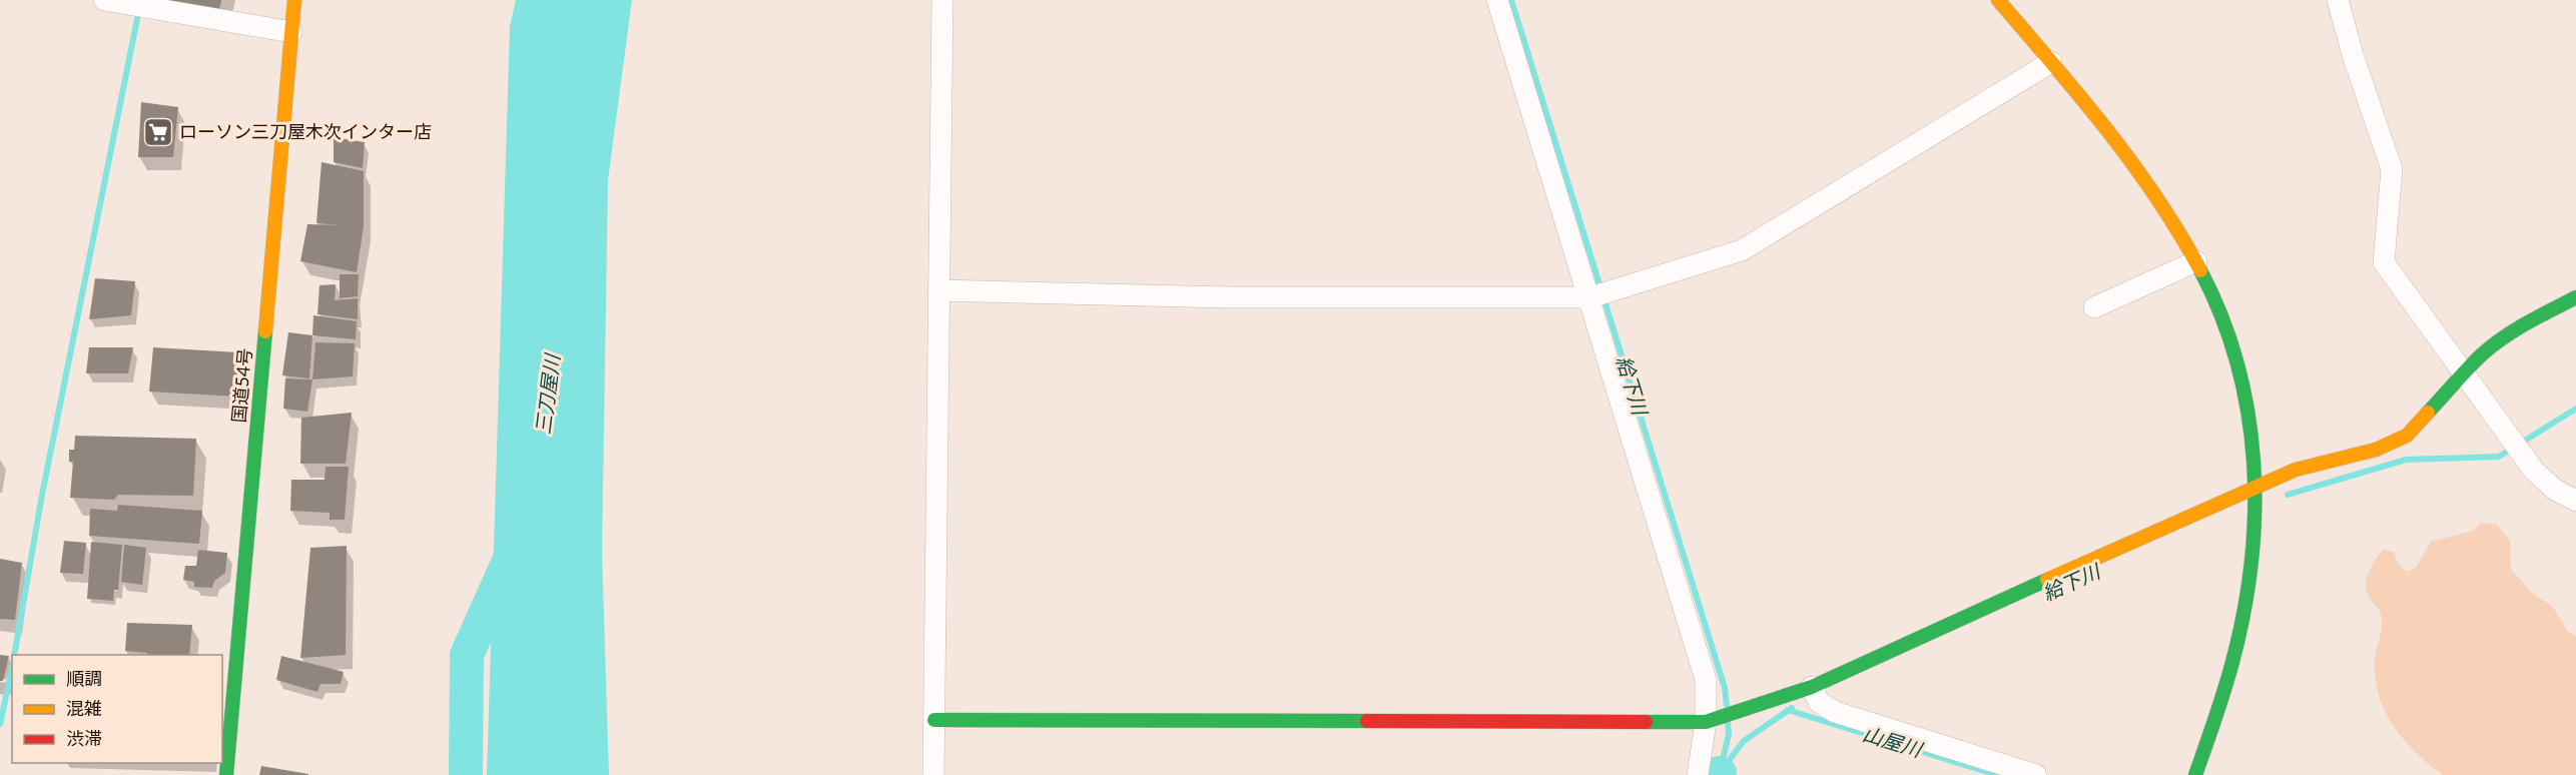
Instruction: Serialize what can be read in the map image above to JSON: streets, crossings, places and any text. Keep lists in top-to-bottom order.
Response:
{
  "streets": {
    "main road": ["国道54号"]
  },
  "water": ["給下川", "三刀屋川", "山屋川"],
  "places": {
    "supermarket": ["ローソン三刀屋木次インター店"]
  },
  "legend": ["順調", "混雑", "渋滞"]
}
